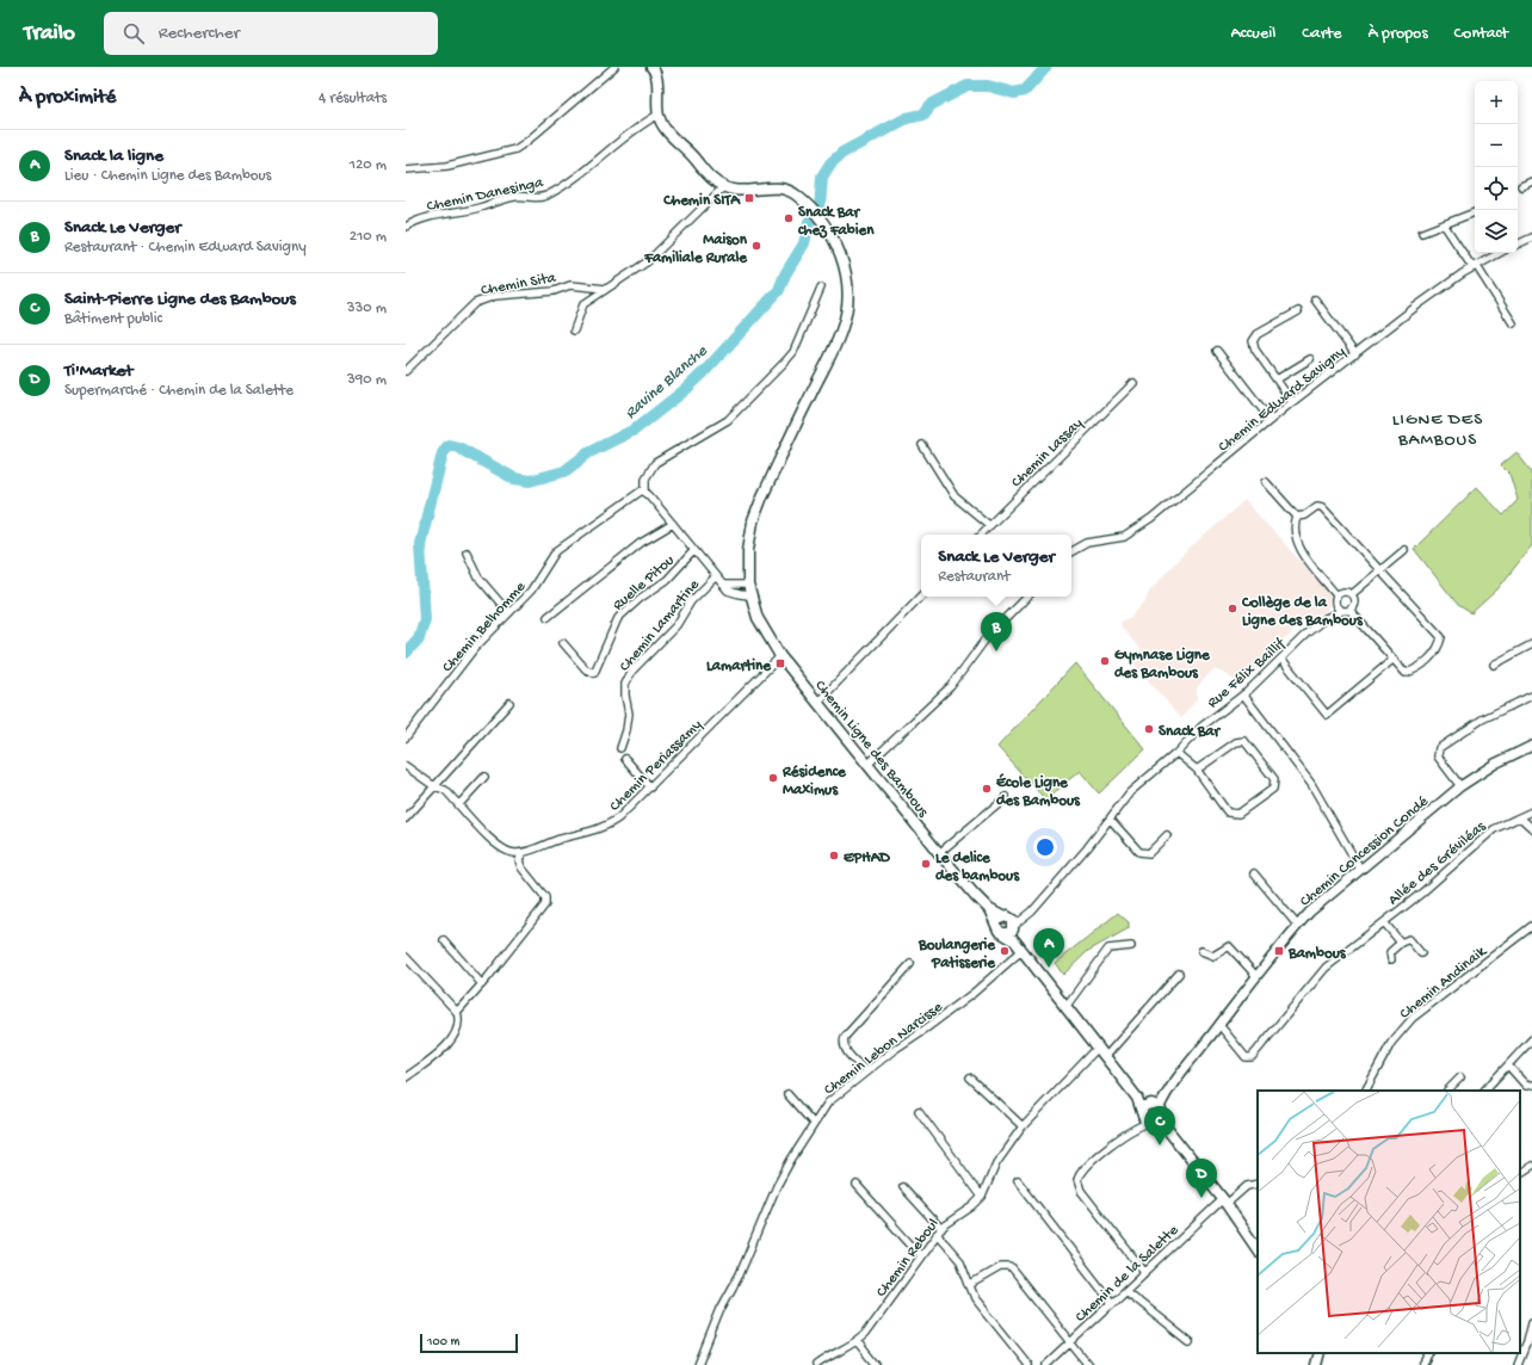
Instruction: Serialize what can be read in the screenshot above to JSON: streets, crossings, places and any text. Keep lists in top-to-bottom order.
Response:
{
  "streets": {
    "main road": ["Chemin Ligne des Bambous"],
    "street": [
      "Chemin Danesinga",
      "Chemin Sita",
      "Chemin Edward Savigny",
      "Chemin Lassay",
      "Ruelle Pitou",
      "Chemin Lamartine",
      "Chemin Belhomme",
      "Rue Félix Baillif",
      "Chemin Periassamy",
      "Chemin Concession Condé",
      "Allée des Gréviléas",
      "Chemin Andinaik",
      "Chemin Lebon Narcisse",
      "Chemin Reboul",
      "Chemin de la Salette"
    ]
  },
  "crossings": [
    ["Rue Félix Baillif", "Chemin Ligne des Bambous"],
    ["Chemin Ligne des Bambous", "Chemin Periassamy"],
    ["Chemin Ligne des Bambous", "Chemin Lebon Narcisse"],
    ["Chemin Ligne des Bambous", "Chemin Reboul"],
    ["Chemin Concession Condé", "Allée des Gréviléas"]
  ],
  "districts": ["LIGNE DES BAMBOUS"],
  "water": ["Ravine Blanche"],
  "places": {
    "transit": ["Chemin SITA", "Lamartine", "Bambous"],
    "other": [
      "Snack Bar chez Fabien",
      "Maison Familiale Rurale",
      "Collège de la Ligne des Bambous",
      "Gymnase Ligne des Bambous",
      "Snack Bar",
      "Résidence Maximus",
      "École Ligne des Bambous",
      "EPHAD",
      "Le delice des bambous",
      "Boulangerie Patisserie"
    ]
  },
  "scale_bar": "100 m",
  "page": {
    "header": "Trailo",
    "search": "Rechercher",
    "nav": [
      "Accueil",
      "Carte",
      "À propos",
      "Contact"
    ],
    "heading": ["À proximité", "4 résultats"],
    "map_buttons": ["+", "−"],
    "list": [
      {
        "mark": "A",
        "name": "Snack la ligne",
        "note": "Lieu · Chemin Ligne des Bambous",
        "value": "120 m"
      },
      {
        "mark": "B",
        "name": "Snack Le Verger",
        "note": "Restaurant · Chemin Edward Savigny",
        "value": "210 m"
      },
      {
        "mark": "C",
        "name": "Saint-Pierre Ligne des Bambous",
        "note": "Bâtiment public",
        "value": "330 m"
      },
      {
        "mark": "D",
        "name": "Ti'Market",
        "note": "Supermarché · Chemin de la Salette",
        "value": "390 m"
      }
    ],
    "popup": ["Snack Le Verger", "Restaurant"],
    "pins": [
      "B",
      "A",
      "C",
      "D"
    ],
    "scale": "100 m"
  }
}
